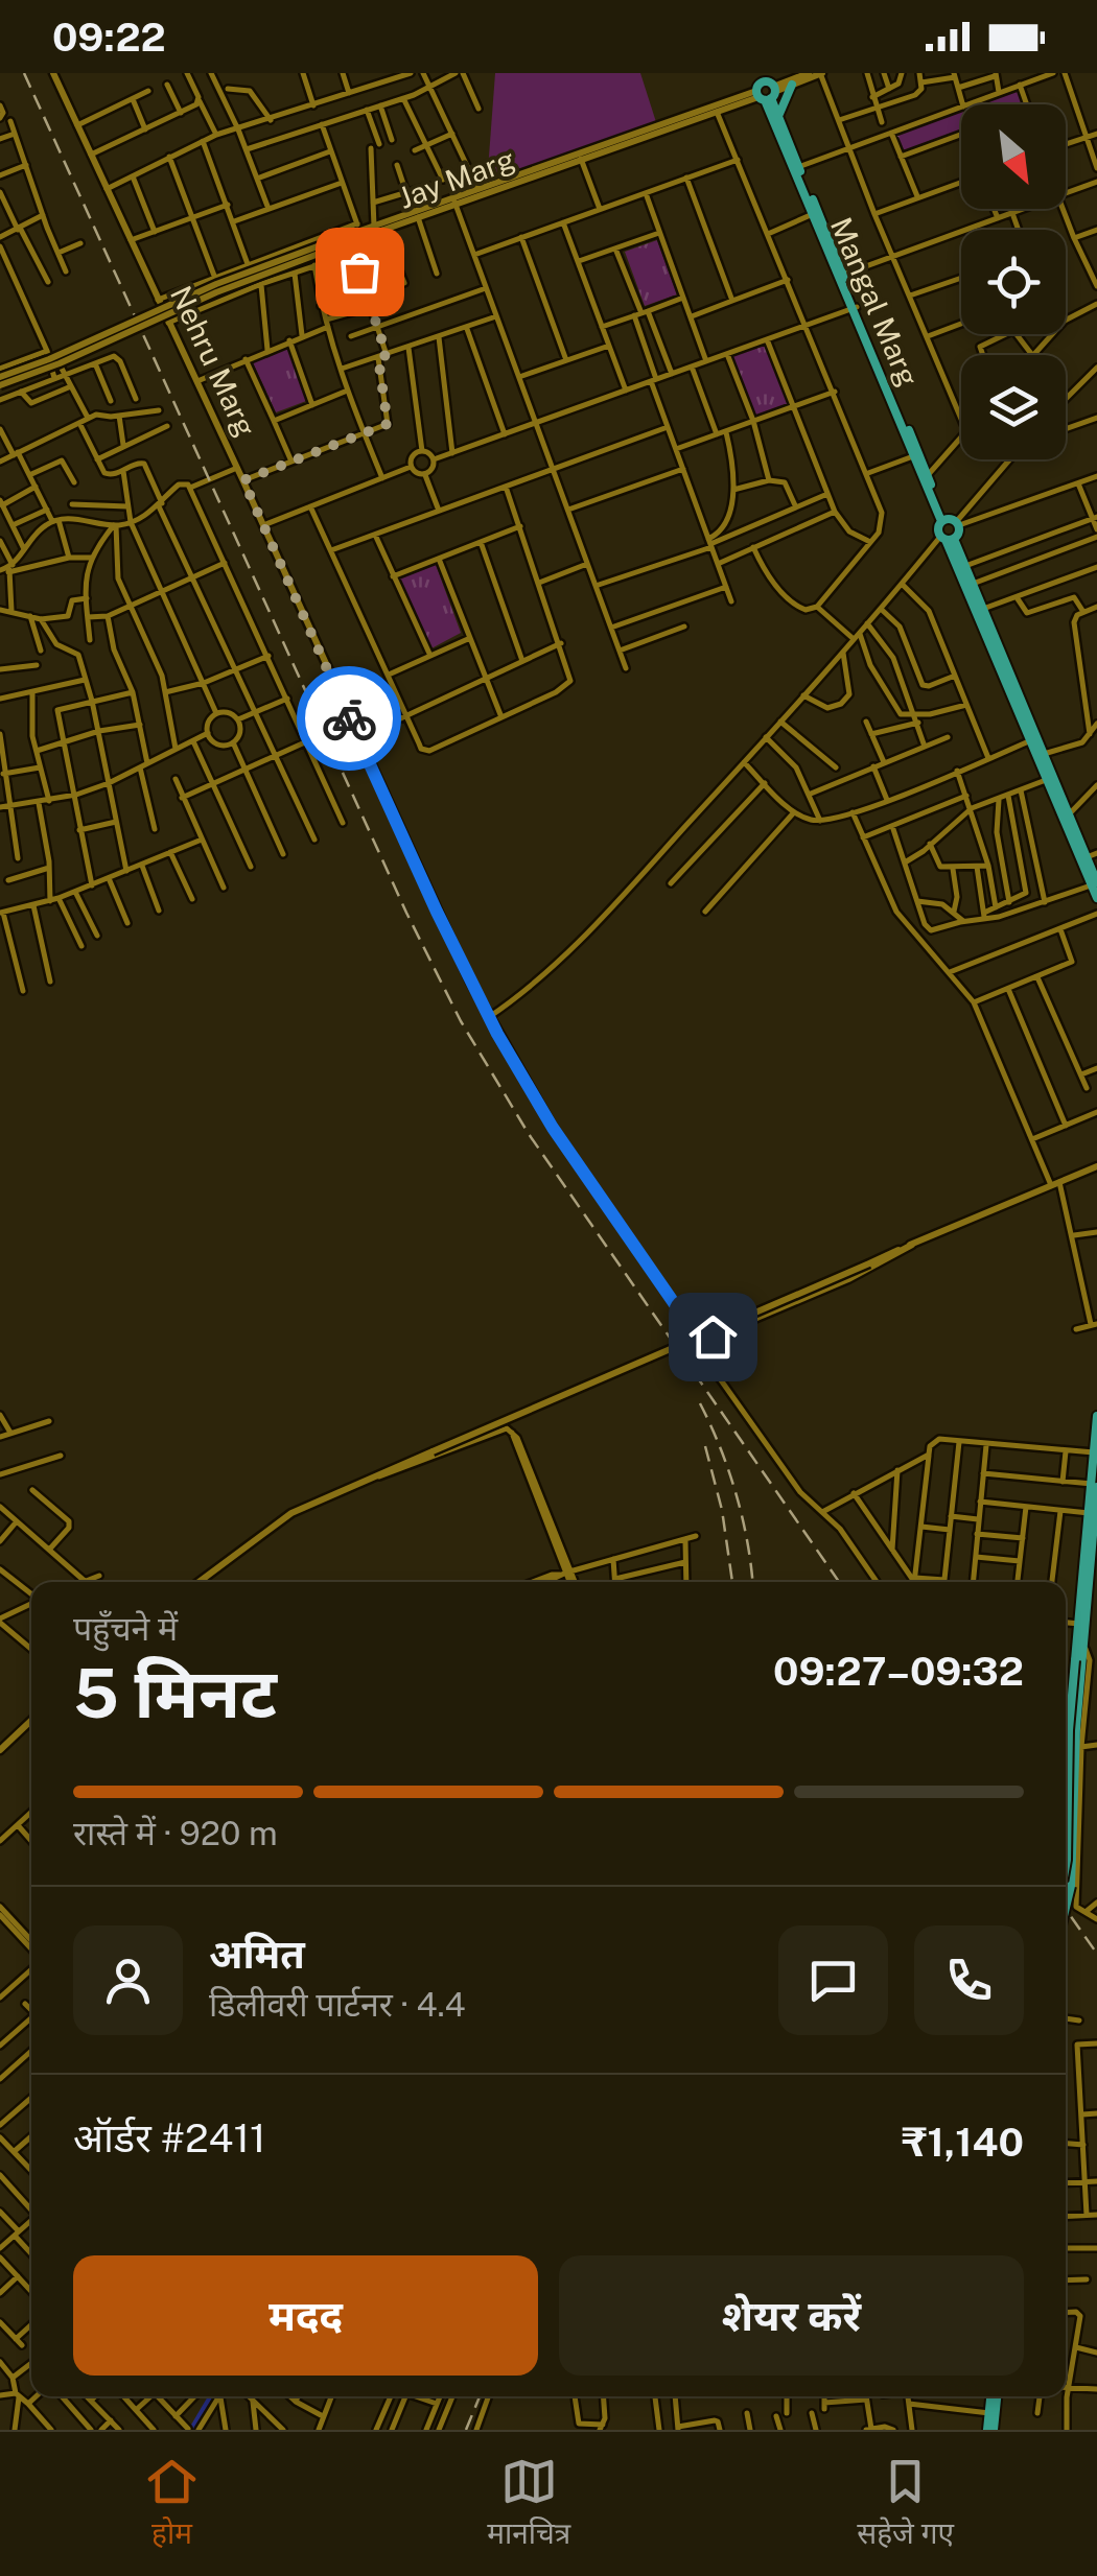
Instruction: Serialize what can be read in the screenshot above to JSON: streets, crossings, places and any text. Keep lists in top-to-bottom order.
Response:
{
  "streets": {
    "main road": ["Mangal Marg"],
    "street": ["Jay Marg", "Nehru Marg"]
  },
  "crossings": [
    ["Jay Marg", "Mangal Marg"]
  ],
  "north": "bottom right",
  "page": {
    "status": "09:22",
    "heading": ["5 मिनट", "पहुँचने में", "09:27–09:32"],
    "panel": [
      "अमित",
      "डिलीवरी पार्टनर · 4.4",
      "ऑर्डर #2411",
      "₹1,140"
    ],
    "bar": "रास्ते में · 920 m",
    "buttons": ["मदद", "शेयर करें"],
    "tabs": ["होम", "मानचित्र", "सहेजे गए"]
  }
}
